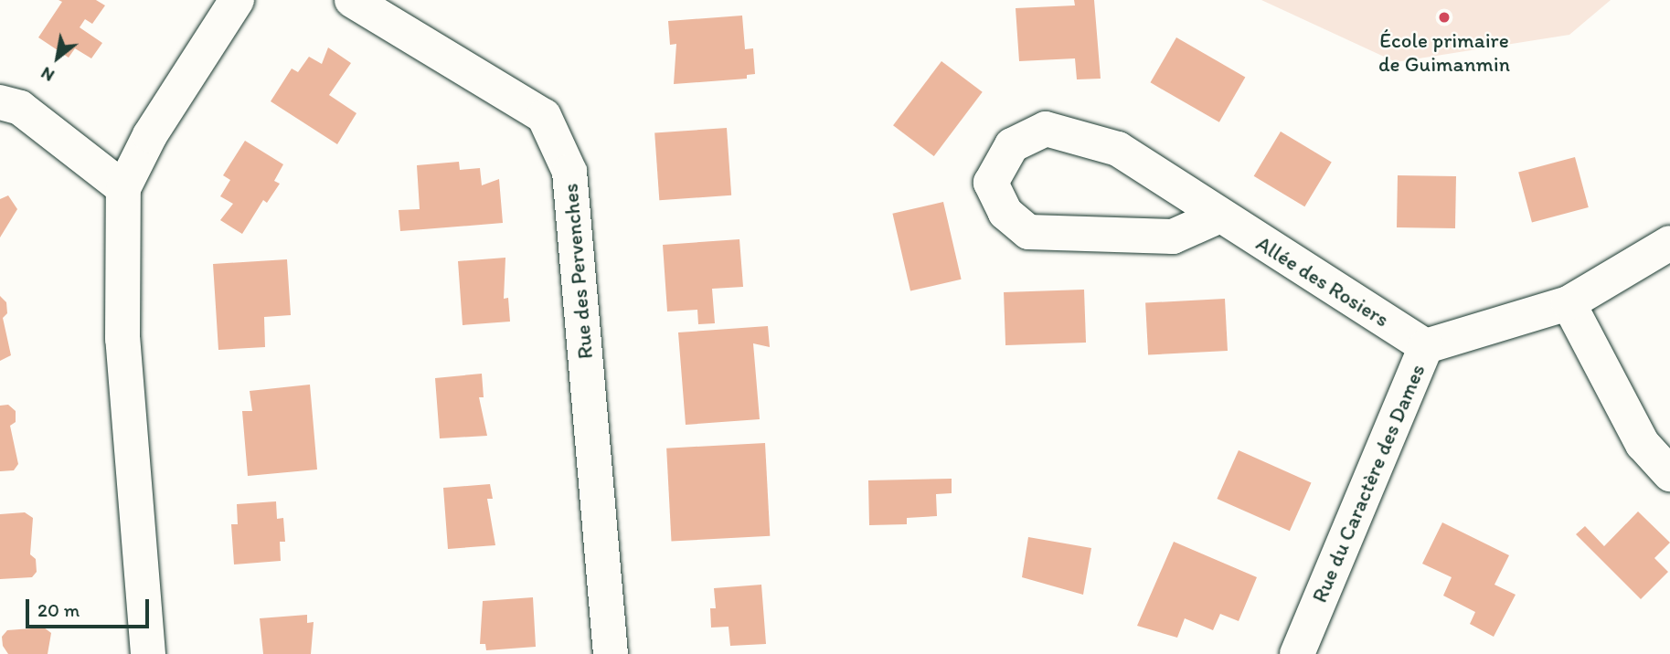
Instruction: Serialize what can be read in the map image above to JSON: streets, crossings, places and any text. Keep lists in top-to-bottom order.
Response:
{
  "streets": {
    "street": ["Rue des Pervenches", "Allée des Rosiers", "Rue du Caractère des Dames"]
  },
  "crossings": [
    ["Allée des Rosiers", "Rue du Caractère des Dames"]
  ],
  "places": ["École primaire de Guimanmin"],
  "scale_bar": "20 m",
  "north": "bottom left"
}
